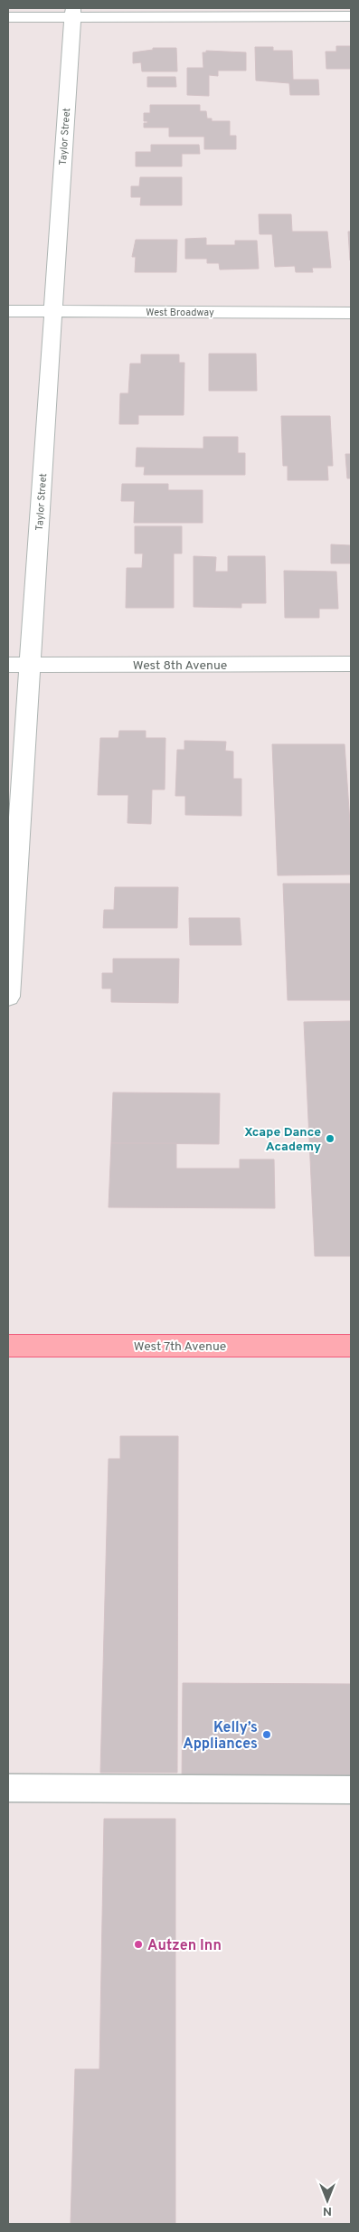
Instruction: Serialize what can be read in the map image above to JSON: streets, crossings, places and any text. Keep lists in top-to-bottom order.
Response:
{
  "streets": {
    "main road": ["West 7th Avenue"],
    "street": ["Taylor Street", "West Broadway", "West 8th Avenue"]
  },
  "crossings": [
    ["Taylor Street", "West Broadway"],
    ["Taylor Street", "West 8th Avenue"]
  ],
  "places": ["Xcape Dance Academy", "Kelly’s Appliances", "Autzen Inn"],
  "north": "bottom"
}
